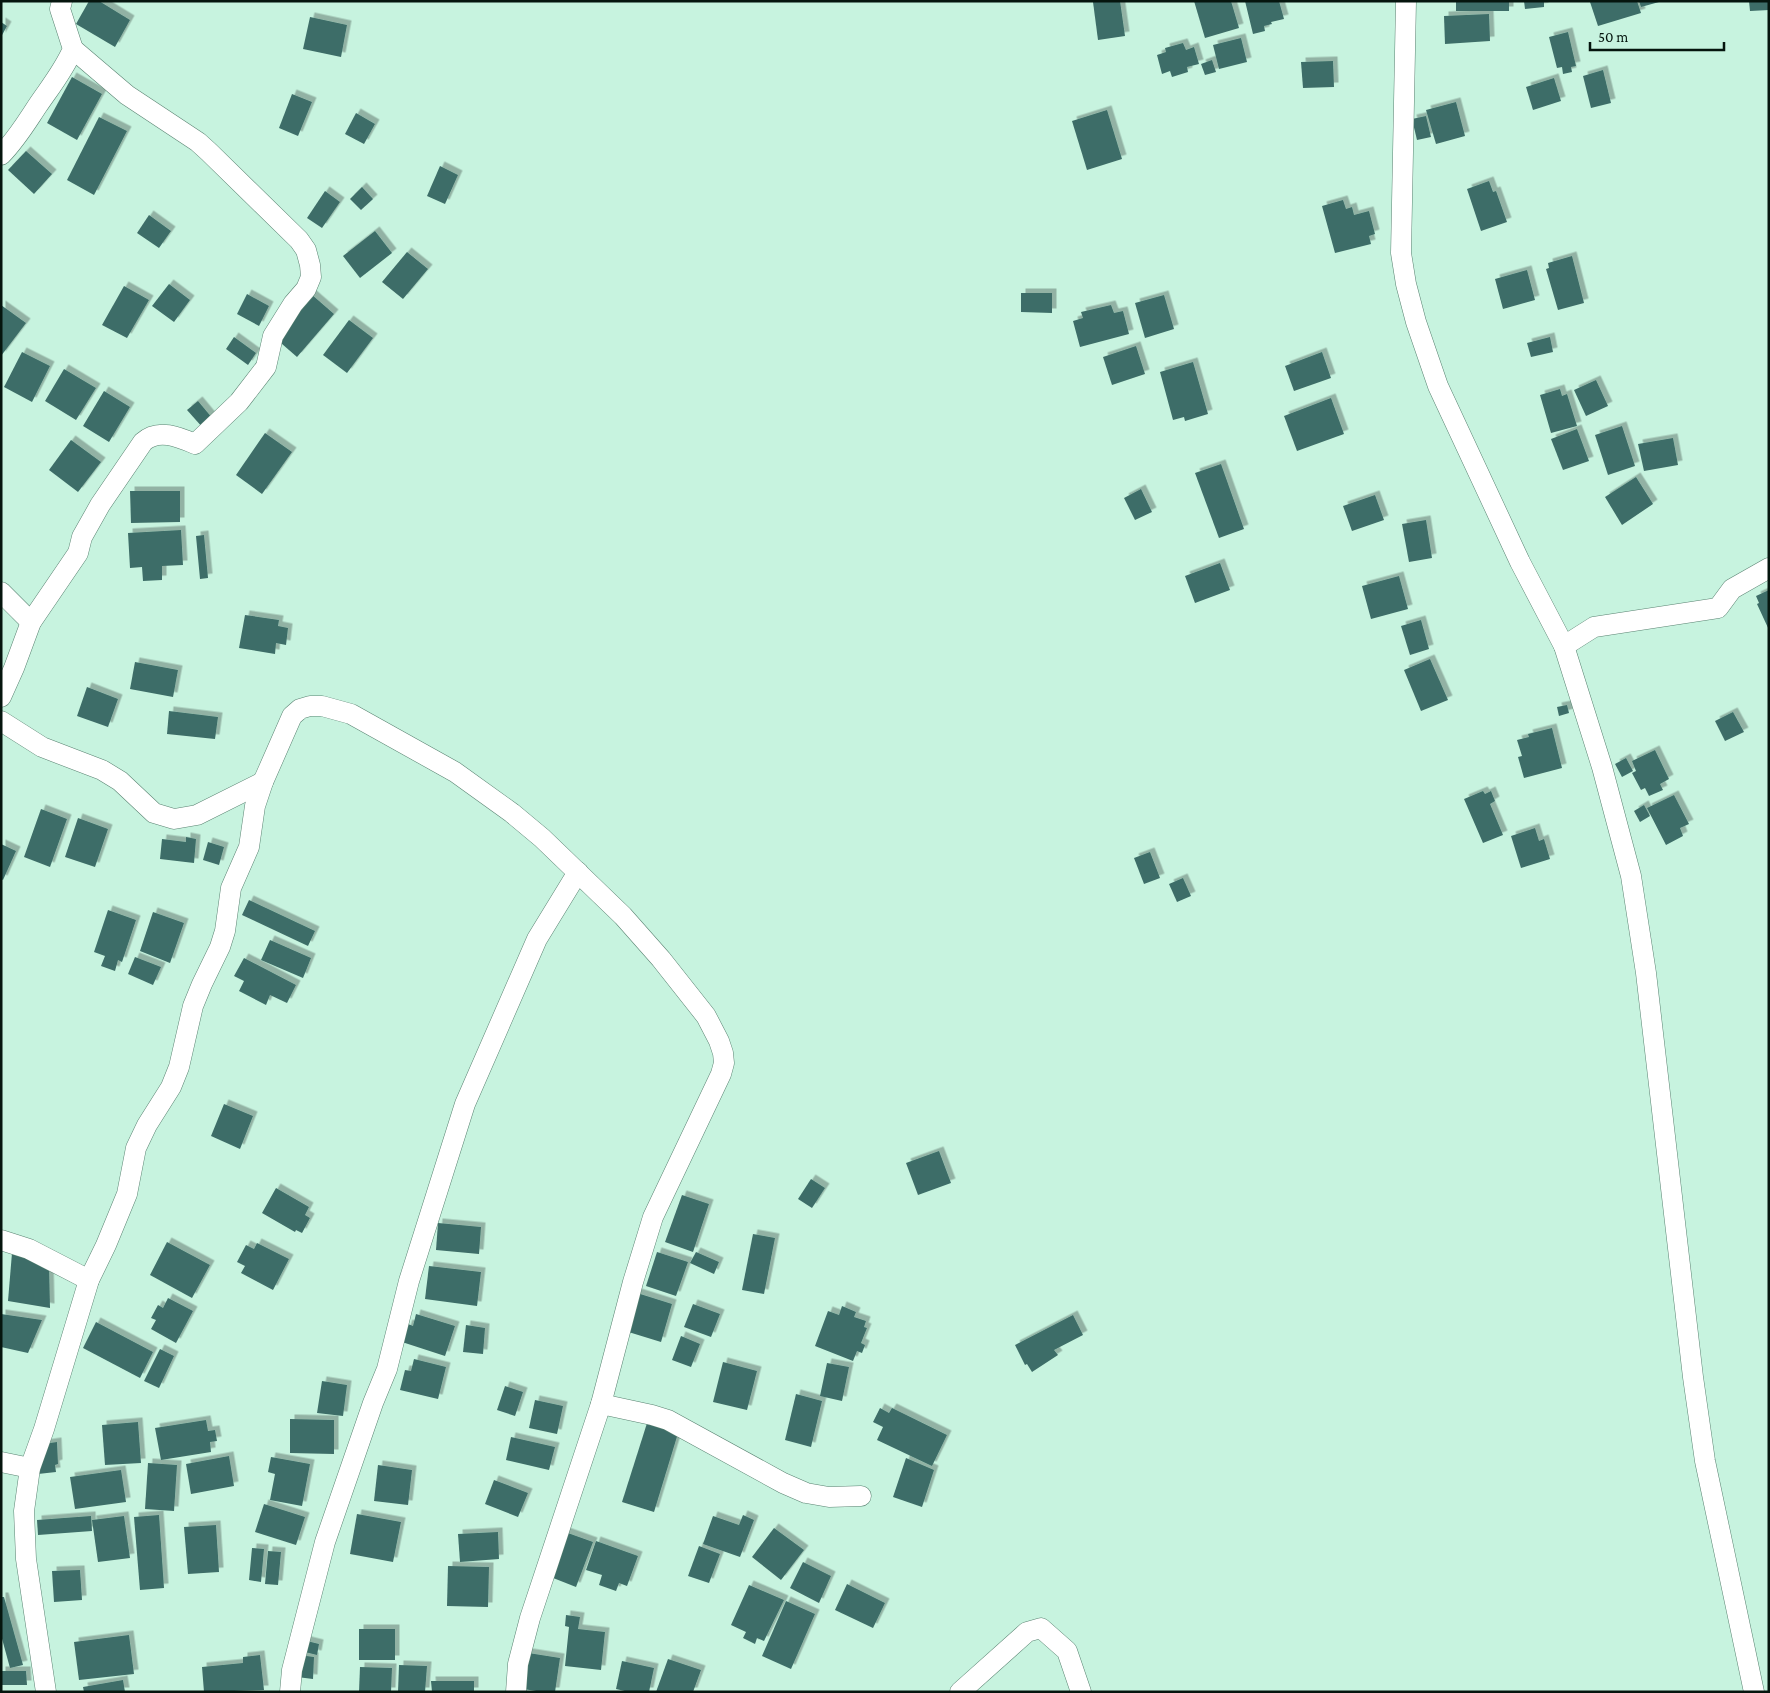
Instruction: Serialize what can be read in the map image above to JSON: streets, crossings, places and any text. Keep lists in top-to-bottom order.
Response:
{
  "scale_bar": "50 m"
}
